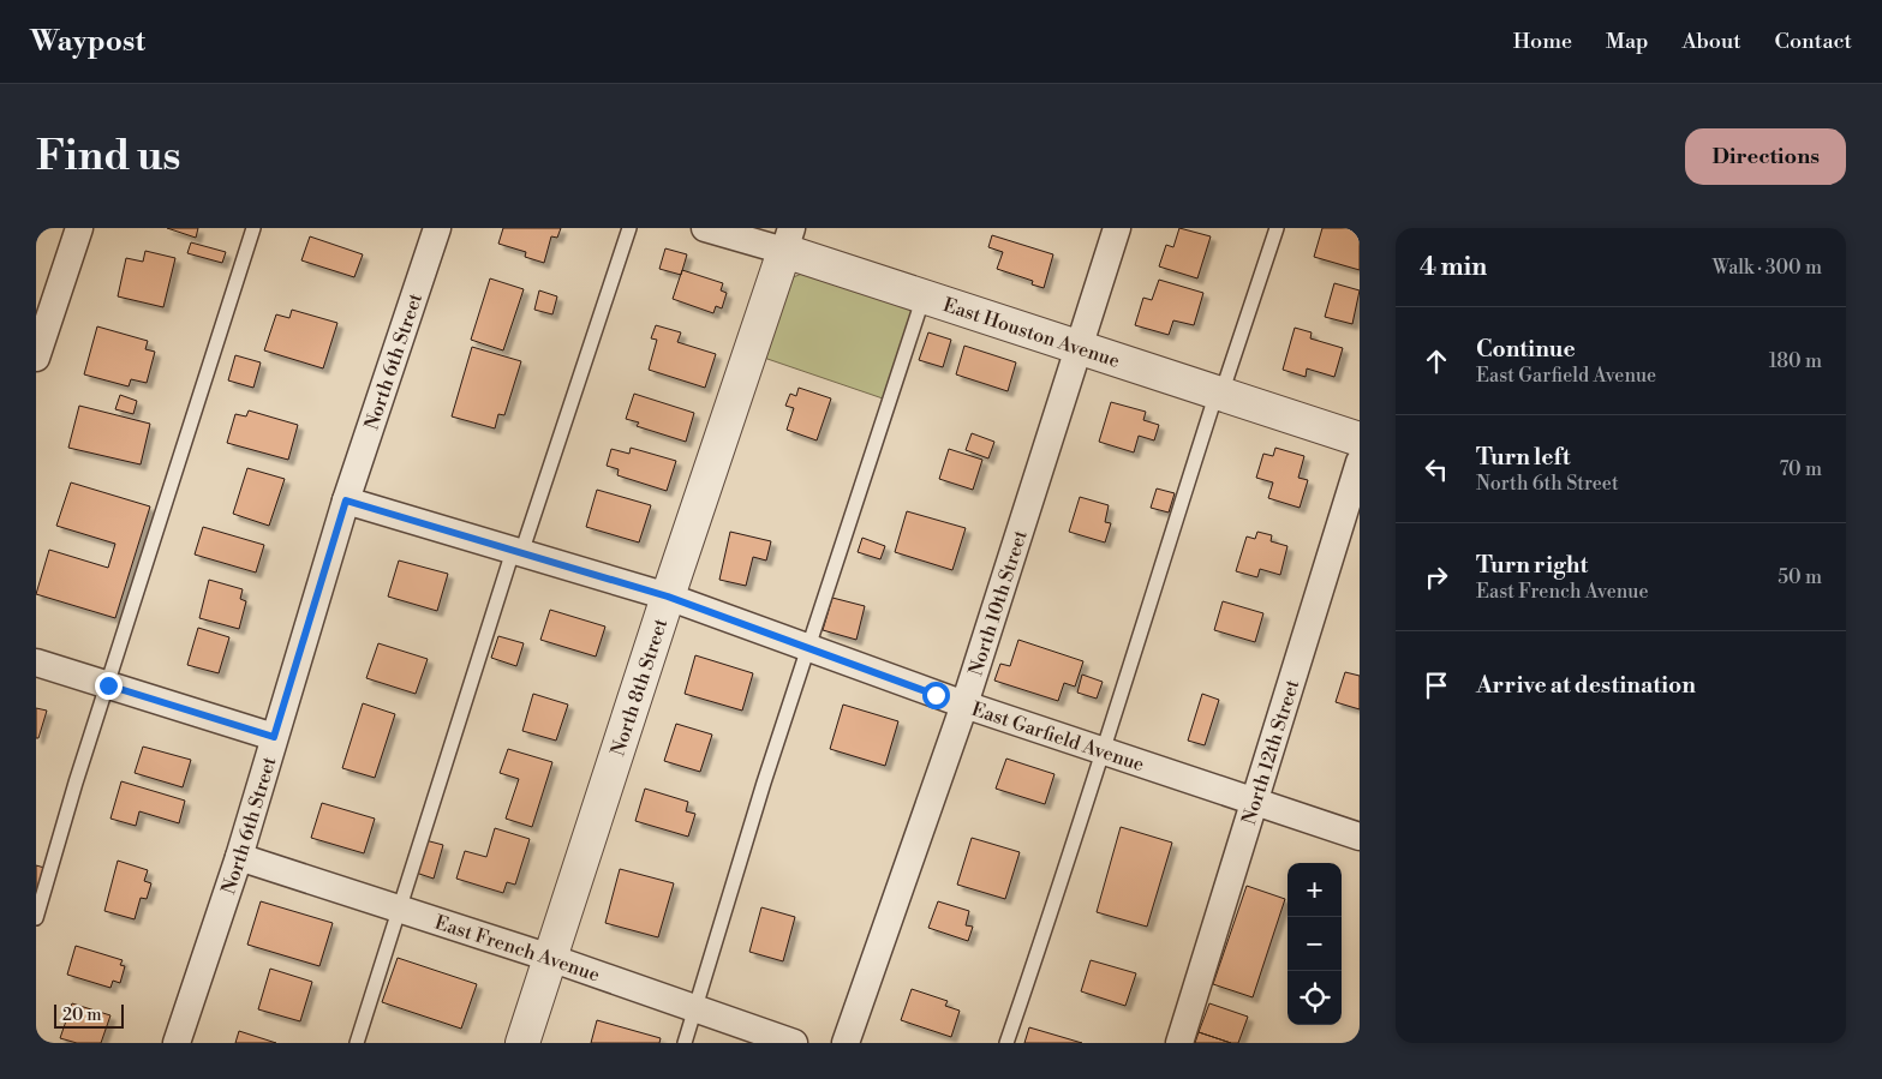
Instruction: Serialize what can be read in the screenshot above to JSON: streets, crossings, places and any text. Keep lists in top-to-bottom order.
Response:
{
  "streets": {
    "street": [
      "East Houston Avenue",
      "North 6th Street",
      "North 10th Street",
      "North 8th Street",
      "East Garfield Avenue",
      "North 12th Street",
      "East French Avenue"
    ]
  },
  "crossings": [
    ["East Houston Avenue", "North 10th Street"],
    ["East Houston Avenue", "North 8th Street"],
    ["North 6th Street", "East Garfield Avenue"],
    ["North 6th Street", "East French Avenue"],
    ["North 10th Street", "East Garfield Avenue"],
    ["North 8th Street", "East Garfield Avenue"],
    ["North 8th Street", "East French Avenue"],
    ["East Garfield Avenue", "North 12th Street"]
  ],
  "scale_bar": "20 m",
  "page": {
    "header": "Waypost",
    "nav": [
      "Home",
      "Map",
      "About",
      "Contact"
    ],
    "buttons": "Directions",
    "title": "Find us",
    "heading": ["4 min", "Walk · 300 m"],
    "list": [
      ["Continue", "East Garfield Avenue", "180 m"],
      ["Turn left", "North 6th Street", "70 m"],
      ["Turn right", "East French Avenue", "50 m"],
      "Arrive at destination"
    ],
    "map_buttons": ["+", "−"],
    "scale": "20 m"
  }
}
